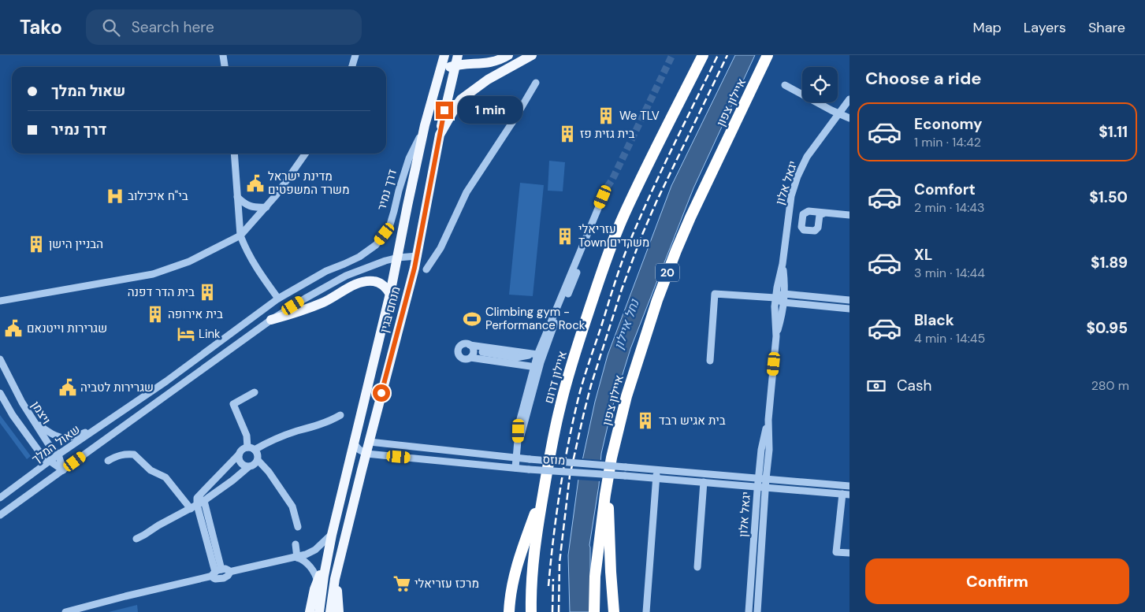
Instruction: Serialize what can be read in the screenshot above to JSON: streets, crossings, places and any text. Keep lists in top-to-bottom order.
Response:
{
  "streets": {
    "highway": ["איילון צפון", "20", "איילון דרום"],
    "main road": ["דרך נמיר", "מנחם בגין"],
    "street": [
      "יגאל אלון",
      "ויצמן",
      "שאול המלך",
      "מוזס"
    ]
  },
  "crossings": [
    ["יגאל אלון", "מוזס"],
    ["דרך נמיר", "מנחם בגין"],
    ["דרך נמיר", "שאול המלך"],
    ["מנחם בגין", "מוזס"],
    ["ויצמן", "שאול המלך"]
  ],
  "water": ["נחל איילון"],
  "places": {
    "building": [
      "We TLV",
      "בית גזית פז",
      "עזריאלי Town משרדים",
      "הבניין הישן",
      "בית הדר דפנה",
      "בית אירופה",
      "בית אגיש רבד"
    ],
    "public building": ["מדינת ישראל משרד המשפטים", "שגרירות וייטנאם", "שגרירות לטביה"],
    "hospital": ["בי\"ח איכילוב"],
    "sports": ["Climbing gym - Performance Rock"],
    "hotel": ["Link"],
    "supermarket": ["מרכז עזריאלי"]
  },
  "page": {
    "header": "Tako",
    "search": "Search here",
    "nav": ["Map", "Layers", "Share"],
    "heading": "Choose a ride",
    "banner": ["שאול המלך", "דרך נמיר"],
    "bubble": "1 min",
    "list": [
      {
        "name": "Economy",
        "note": "1 min · 14:42",
        "value": "$1.11"
      },
      {
        "name": "Comfort",
        "note": "2 min · 14:43",
        "value": "$1.50"
      },
      {
        "name": "XL",
        "note": "3 min · 14:44",
        "value": "$1.89"
      },
      {
        "name": "Black",
        "note": "4 min · 14:45",
        "value": "$0.95"
      }
    ],
    "pay": ["Cash", "280 m"],
    "buttons": "Confirm"
  }
}
